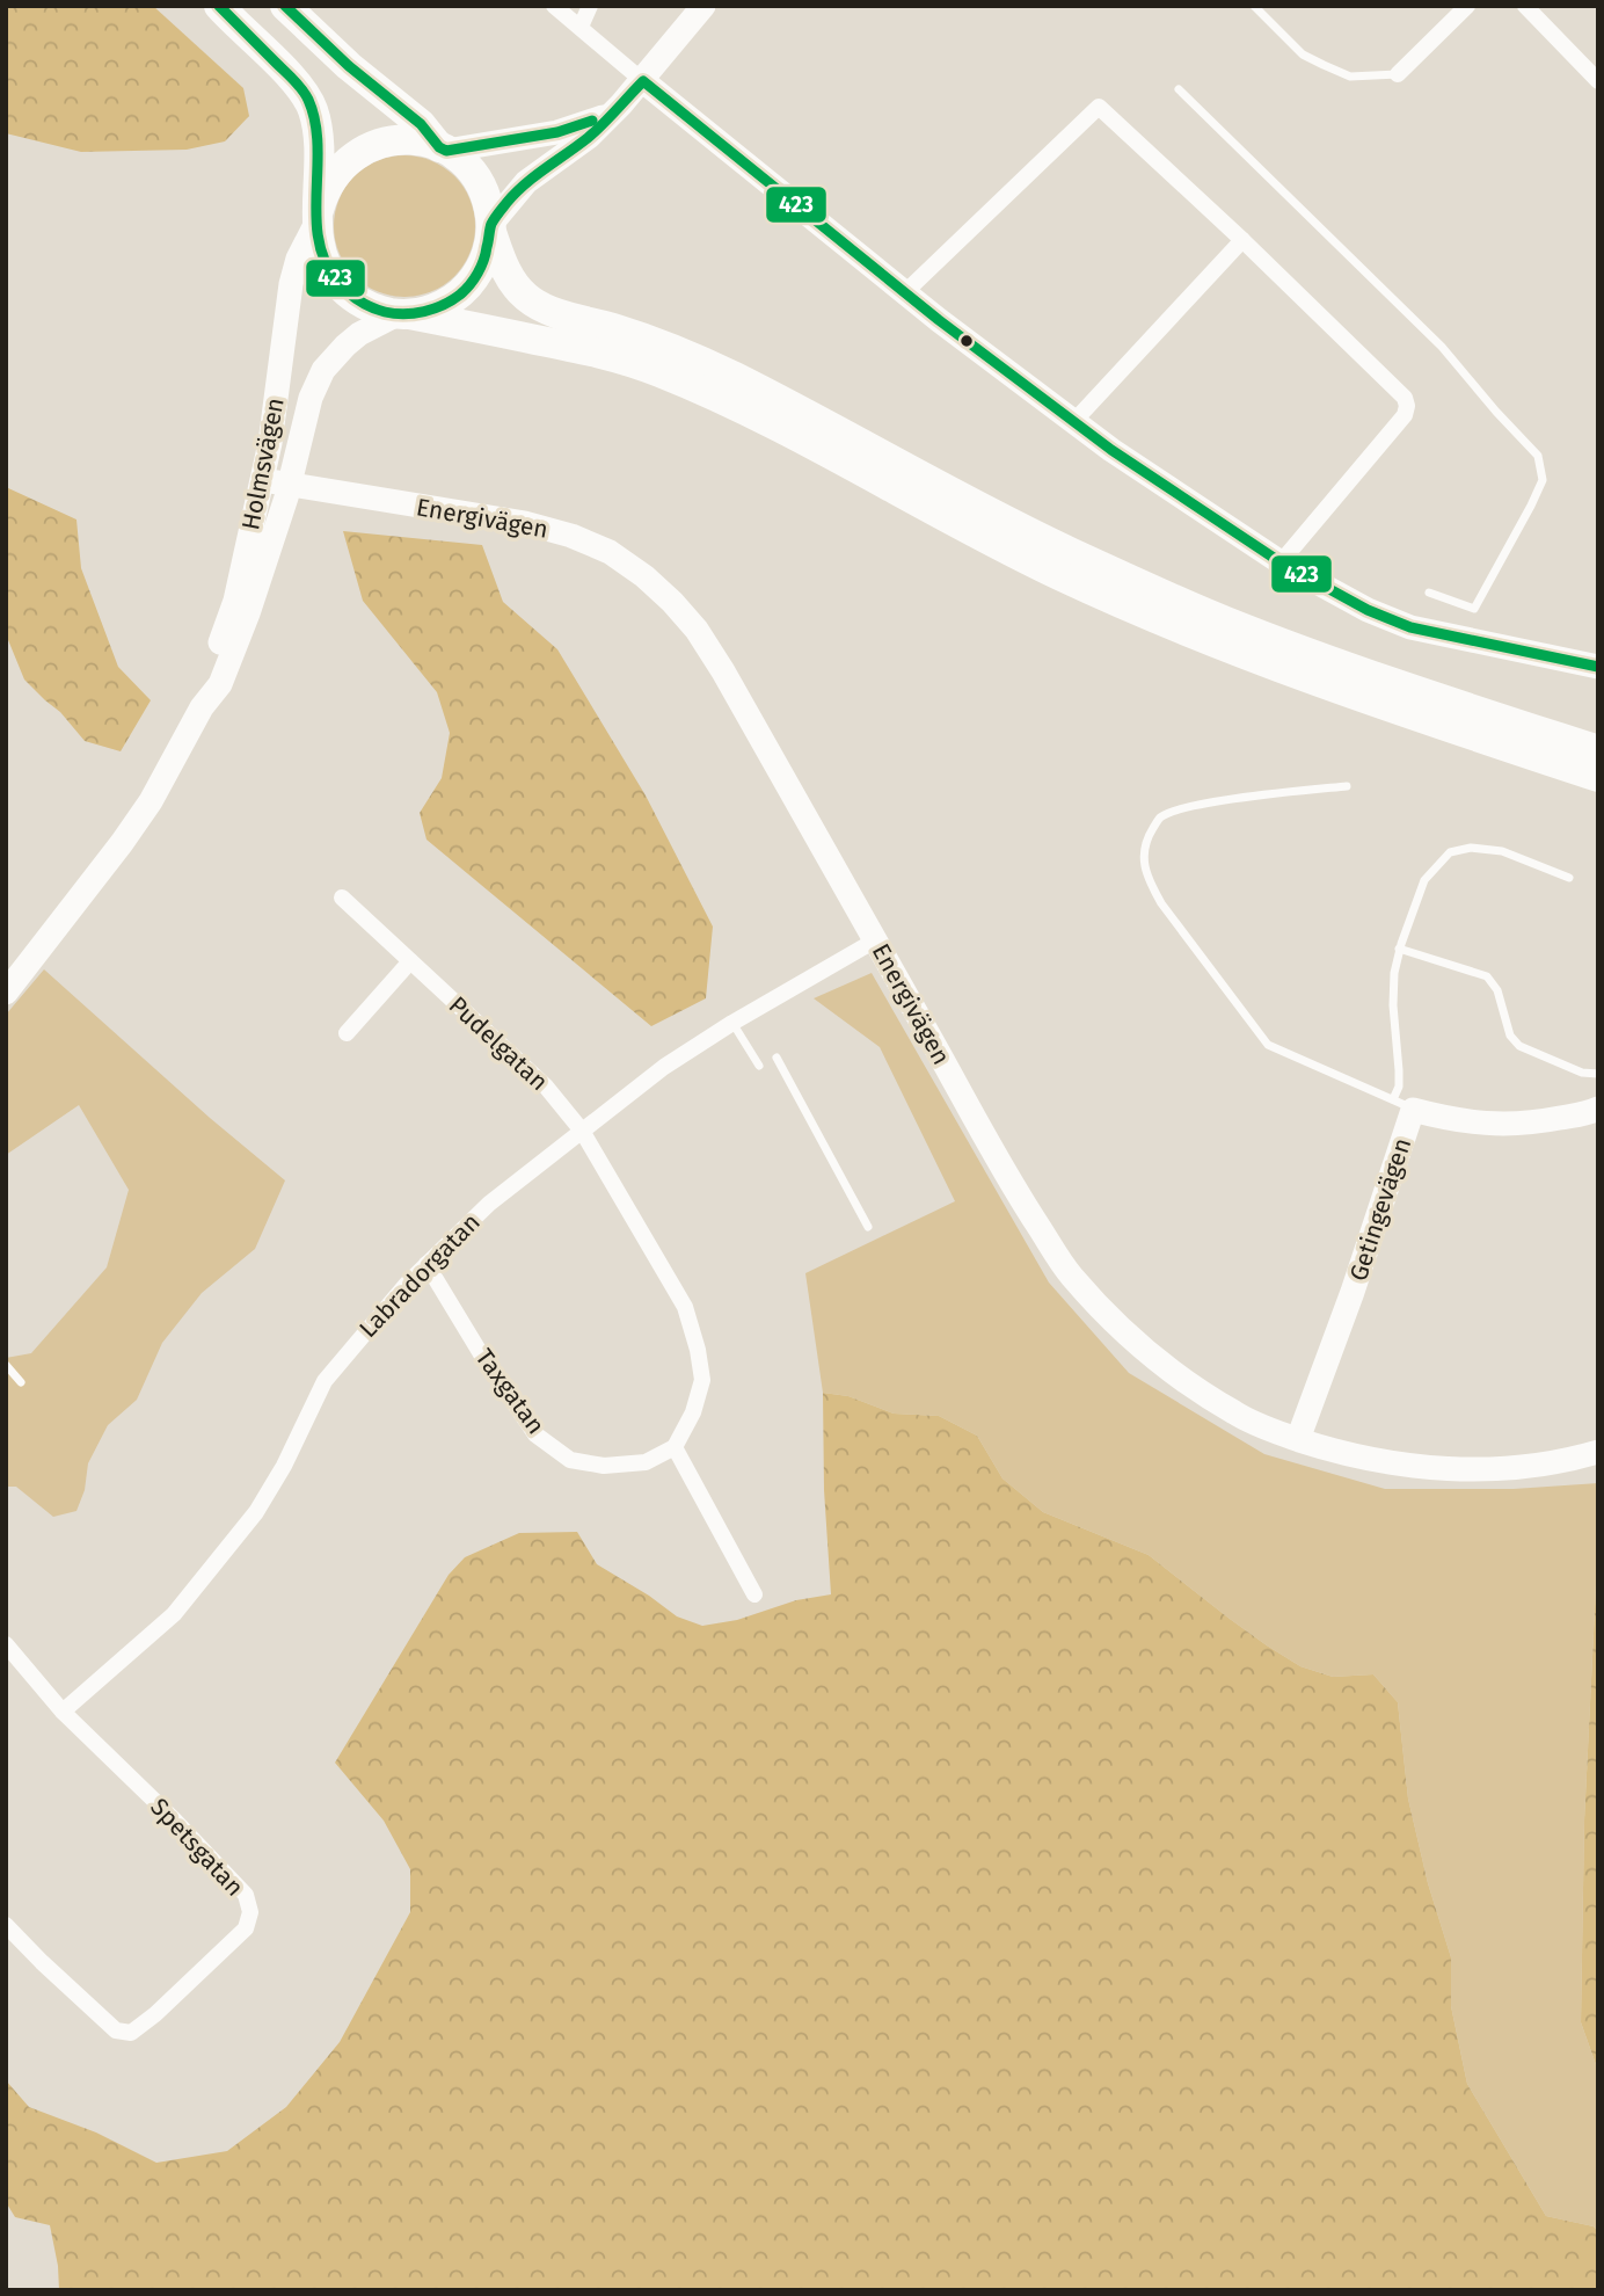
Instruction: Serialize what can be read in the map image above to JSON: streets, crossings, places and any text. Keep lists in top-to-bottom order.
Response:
{
  "streets": {
    "street": [
      "Holmsvägen",
      "Energivägen",
      "Pudelgatan",
      "Getingevägen",
      "Labradorgatan",
      "Taxgatan",
      "Spetsgatan"
    ]
  },
  "crossings": [
    ["Holmsvägen", "Energivägen"],
    ["Energivägen", "Getingevägen"],
    ["Energivägen", "Labradorgatan"],
    ["Pudelgatan", "Labradorgatan"],
    ["Labradorgatan", "Taxgatan"],
    ["Labradorgatan", "Spetsgatan"]
  ],
  "lines": ["transit line 423"]
}
